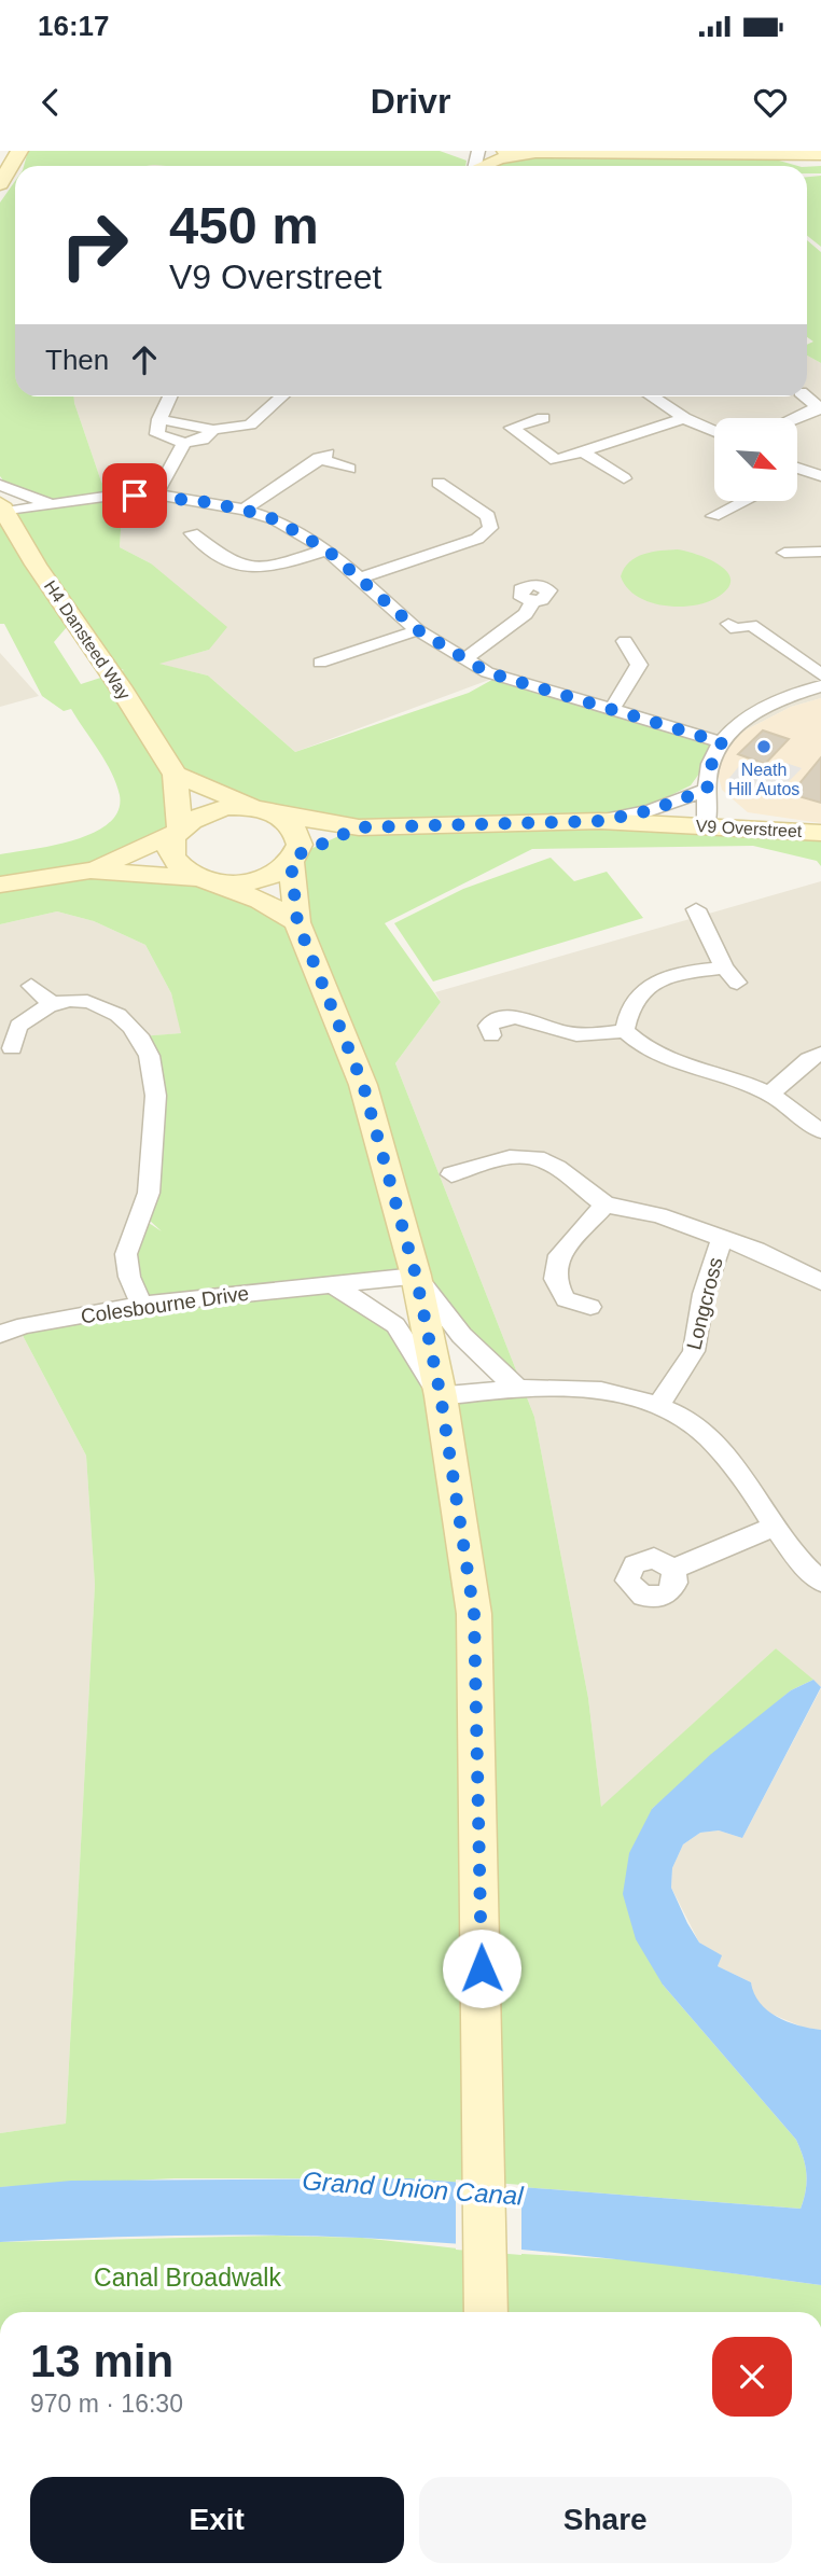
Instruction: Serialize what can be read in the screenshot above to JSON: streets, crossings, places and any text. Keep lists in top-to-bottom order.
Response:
{
  "streets": {
    "street": [
      "H4 Dansteed Way",
      "V9 Overstreet",
      "Longcross",
      "Colesbourne Drive"
    ]
  },
  "crossings": [
    ["H4 Dansteed Way", "V9 Overstreet"]
  ],
  "water": ["Grand Union Canal"],
  "parks": ["Canal Broadwalk"],
  "places": ["Neath Hill Autos"],
  "north": "bottom right",
  "page": {
    "status": "16:17",
    "header": "Drivr",
    "turn": ["450 m", "V9 Overstreet"],
    "then": "Then",
    "heading": ["13 min", "970 m · 16:30"],
    "buttons": ["Exit", "Share"]
  }
}
